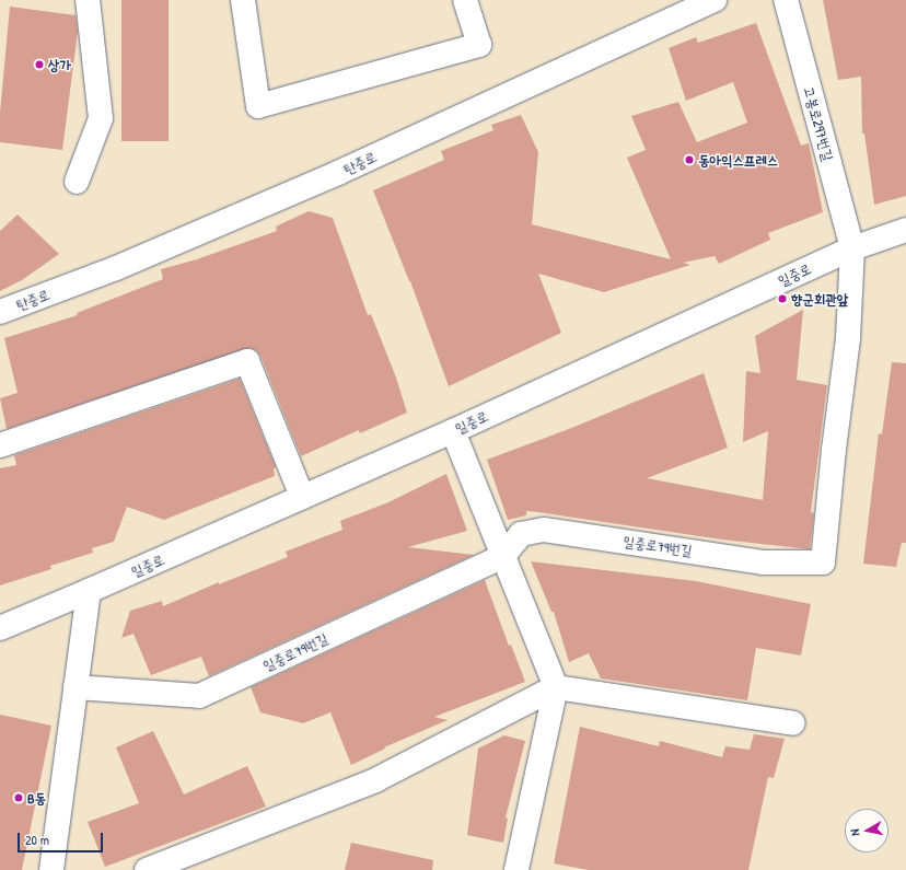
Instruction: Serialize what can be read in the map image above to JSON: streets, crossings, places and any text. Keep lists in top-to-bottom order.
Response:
{
  "streets": {
    "street": [
      "고봉로297번길",
      "탄중로",
      "일중로",
      "일중로79번길"
    ]
  },
  "crossings": [
    ["고봉로297번길", "일중로"],
    ["고봉로297번길", "일중로79번길"],
    ["일중로", "일중로79번길"]
  ],
  "places": [
    "상가",
    "동아익스프레스",
    "향군회관앞",
    "B동"
  ],
  "scale_bar": "20 m",
  "north": "left"
}
